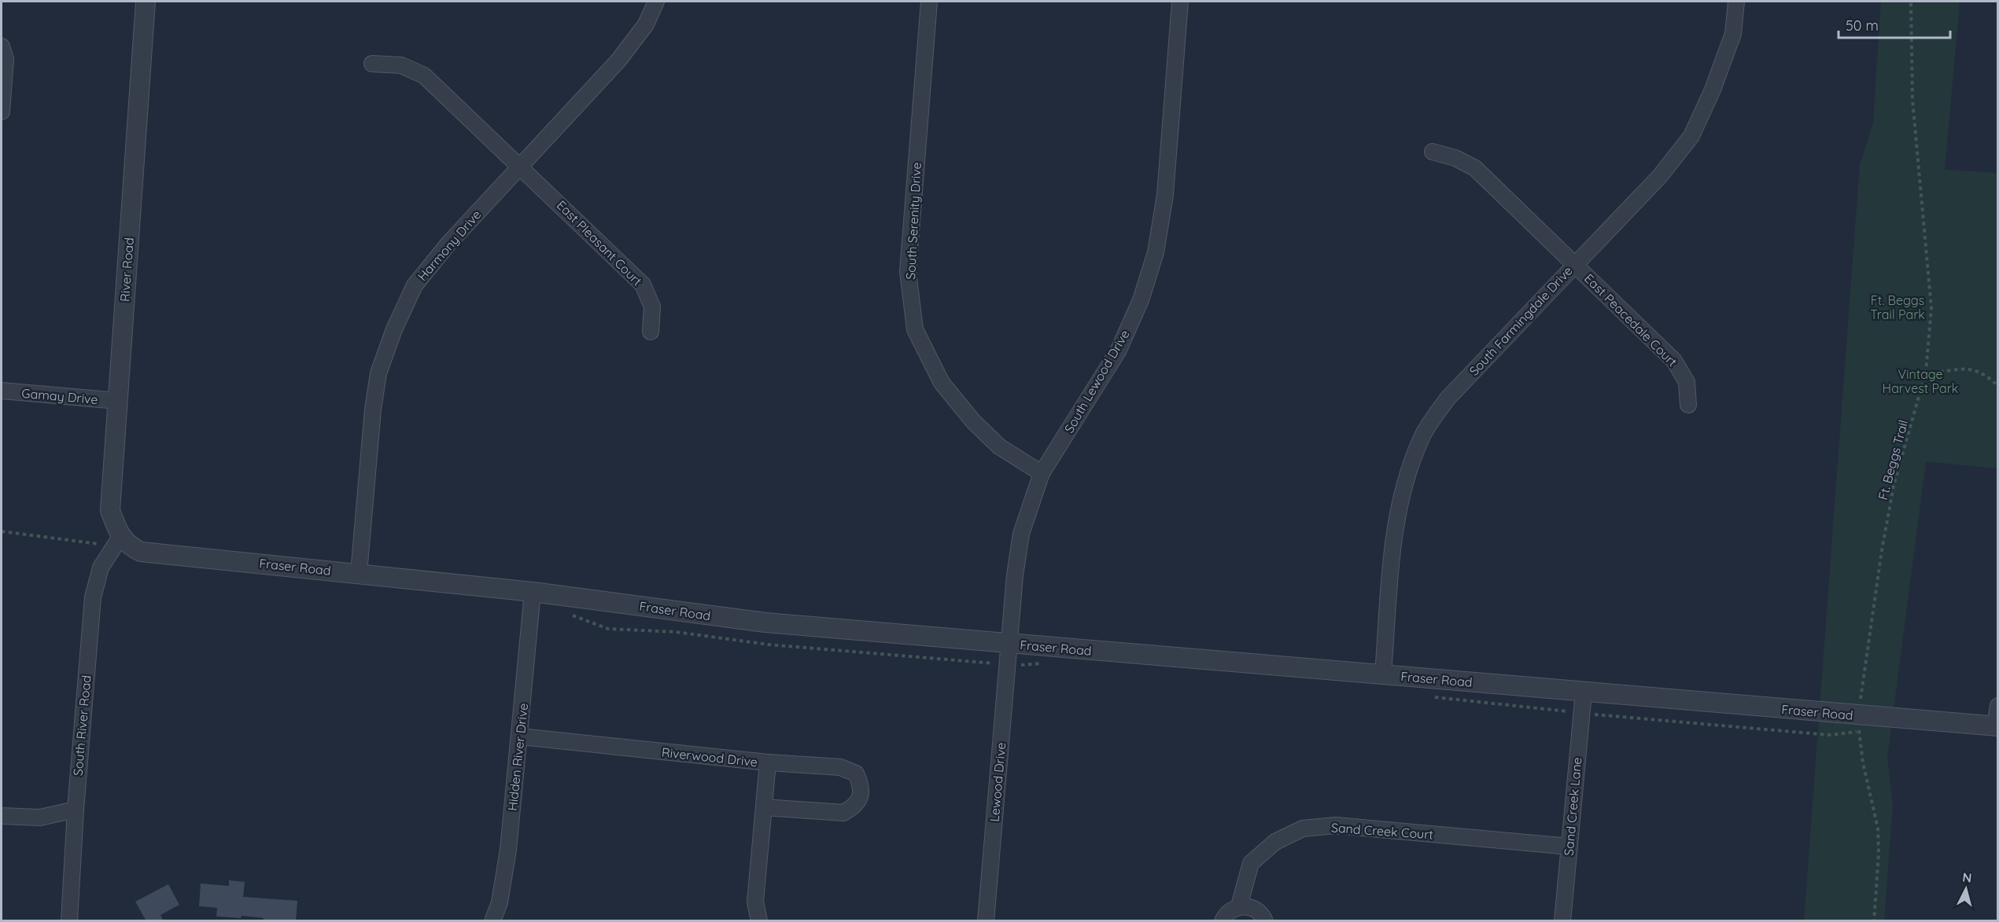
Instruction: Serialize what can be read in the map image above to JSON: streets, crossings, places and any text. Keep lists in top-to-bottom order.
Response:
{
  "streets": {
    "street": [
      "South Serenity Drive",
      "East Pleasant Court",
      "Harmony Drive",
      "River Road",
      "East Peacedale Court",
      "South Farmingdale Drive",
      "South Lewood Drive",
      "Gamay Drive",
      "Fraser Road",
      "South River Road",
      "Hidden River Drive",
      "Riverwood Drive",
      "Lewood Drive",
      "Sand Creek Lane",
      "Sand Creek Court"
    ],
    "path": ["Ft. Beggs Trail"]
  },
  "crossings": [
    ["South Serenity Drive", "South Lewood Drive"],
    ["East Pleasant Court", "Harmony Drive"],
    ["Harmony Drive", "Fraser Road"],
    ["River Road", "Gamay Drive"],
    ["River Road", "Fraser Road"],
    ["River Road", "South River Road"],
    ["East Peacedale Court", "South Farmingdale Drive"],
    ["South Farmingdale Drive", "Fraser Road"],
    ["South Lewood Drive", "Fraser Road"],
    ["South Lewood Drive", "Lewood Drive"],
    ["Ft. Beggs Trail", "Fraser Road"],
    ["Fraser Road", "South River Road"],
    ["Fraser Road", "Hidden River Drive"],
    ["Fraser Road", "Lewood Drive"],
    ["Fraser Road", "Sand Creek Lane"],
    ["Hidden River Drive", "Riverwood Drive"],
    ["Sand Creek Lane", "Sand Creek Court"]
  ],
  "parks": ["Ft. Beggs Trail Park", "Vintage Harvest Park"],
  "scale_bar": "50 m",
  "north": "top"
}
